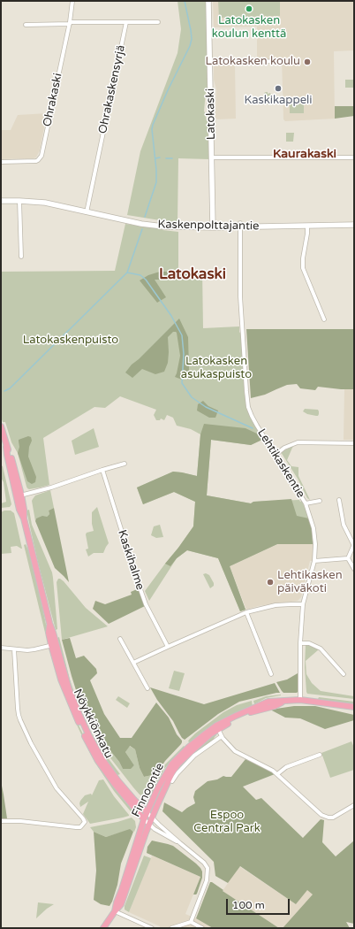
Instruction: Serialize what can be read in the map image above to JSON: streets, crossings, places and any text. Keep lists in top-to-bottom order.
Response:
{
  "streets": {
    "main road": ["Nöykkiönkatu", "Finnoontie"],
    "street": [
      "Ohrakaskensyrjä",
      "Ohrakaski",
      "Latokaski",
      "Kaskenpolttajantie",
      "Lehtikaskentie",
      "Kaskihalme"
    ]
  },
  "crossings": [
    ["Ohrakaskensyrjä", "Kaskenpolttajantie"],
    ["Latokaski", "Kaskenpolttajantie"],
    ["Kaskenpolttajantie", "Lehtikaskentie"],
    ["Lehtikaskentie", "Finnoontie"],
    ["Nöykkiönkatu", "Finnoontie"]
  ],
  "districts": ["Kaurakaski", "Latokaski"],
  "parks": ["Latokaskenpuisto", "Latokasken asukaspuisto", "Espoo Central Park"],
  "places": [
    "Latokasken koulun kenttä",
    "Latokasken koulu",
    "Kaskikappeli",
    "Lehtikasken päiväkoti"
  ],
  "scale_bar": "100 m"
}
